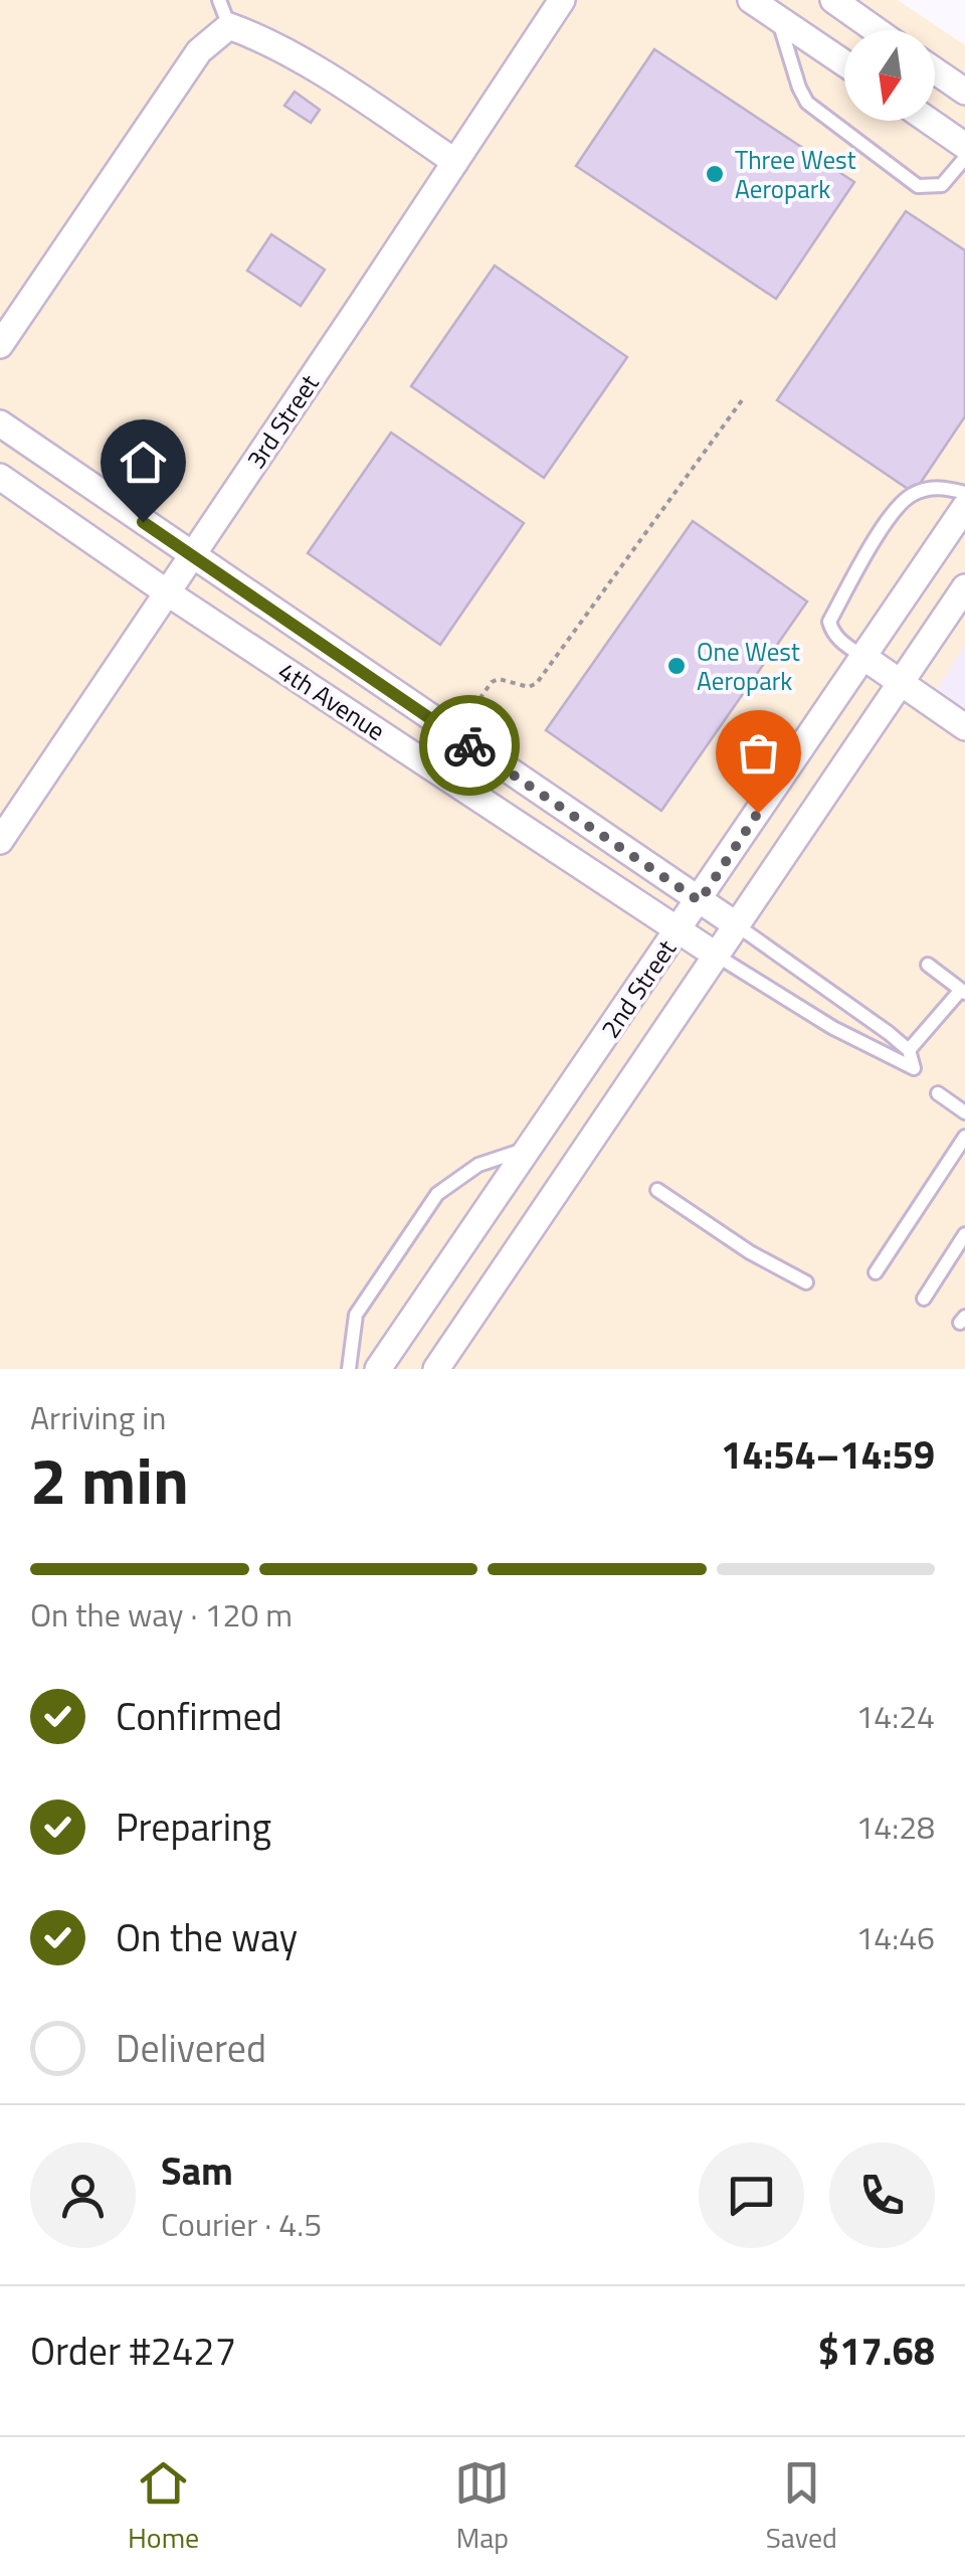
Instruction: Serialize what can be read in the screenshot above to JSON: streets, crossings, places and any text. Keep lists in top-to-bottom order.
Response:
{
  "streets": {
    "street": ["3rd Street", "4th Avenue", "2nd Street"]
  },
  "crossings": [
    ["3rd Street", "4th Avenue"],
    ["4th Avenue", "2nd Street"]
  ],
  "places": ["Three West Aeropark", "One West Aeropark"],
  "north": "bottom",
  "page": {
    "heading": ["2 min", "Arriving in", "14:54–14:59"],
    "panel": [
      "Sam",
      "Courier · 4.5",
      "Order #2427",
      "$17.68"
    ],
    "bar": "On the way · 120 m",
    "list": [
      ["Confirmed", "14:24"],
      ["Preparing", "14:28"],
      ["On the way", "14:46"],
      "Delivered"
    ],
    "tabs": ["Home", "Map", "Saved"]
  }
}
